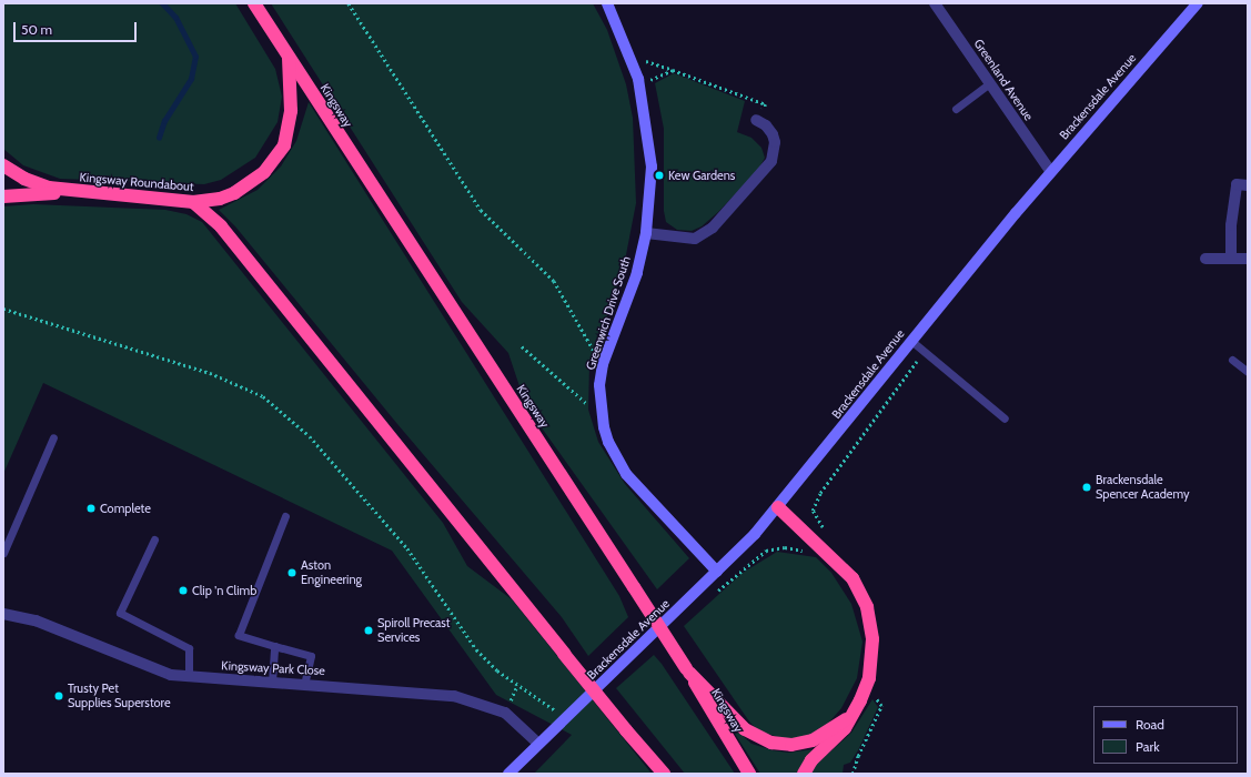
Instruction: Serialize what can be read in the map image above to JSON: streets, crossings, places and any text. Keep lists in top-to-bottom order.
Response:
{
  "streets": {
    "highway": ["Kingsway", "Kingsway Roundabout"],
    "street": [
      "Greenland Avenue",
      "Brackensdale Avenue",
      "Greenwich Drive South",
      "Kingsway Park Close"
    ]
  },
  "crossings": [
    ["Greenland Avenue", "Brackensdale Avenue"],
    ["Brackensdale Avenue", "Greenwich Drive South"],
    ["Brackensdale Avenue", "Kingsway Park Close"],
    ["Kingsway", "Kingsway Roundabout"]
  ],
  "places": [
    "Kew Gardens",
    "Brackensdale Spencer Academy",
    "Complete",
    "Aston Engineering",
    "Clip 'n Climb",
    "Spiroll Precast Services",
    "Trusty Pet Supplies Superstore"
  ],
  "legend": ["Road", "Park"],
  "scale_bar": "50 m"
}
